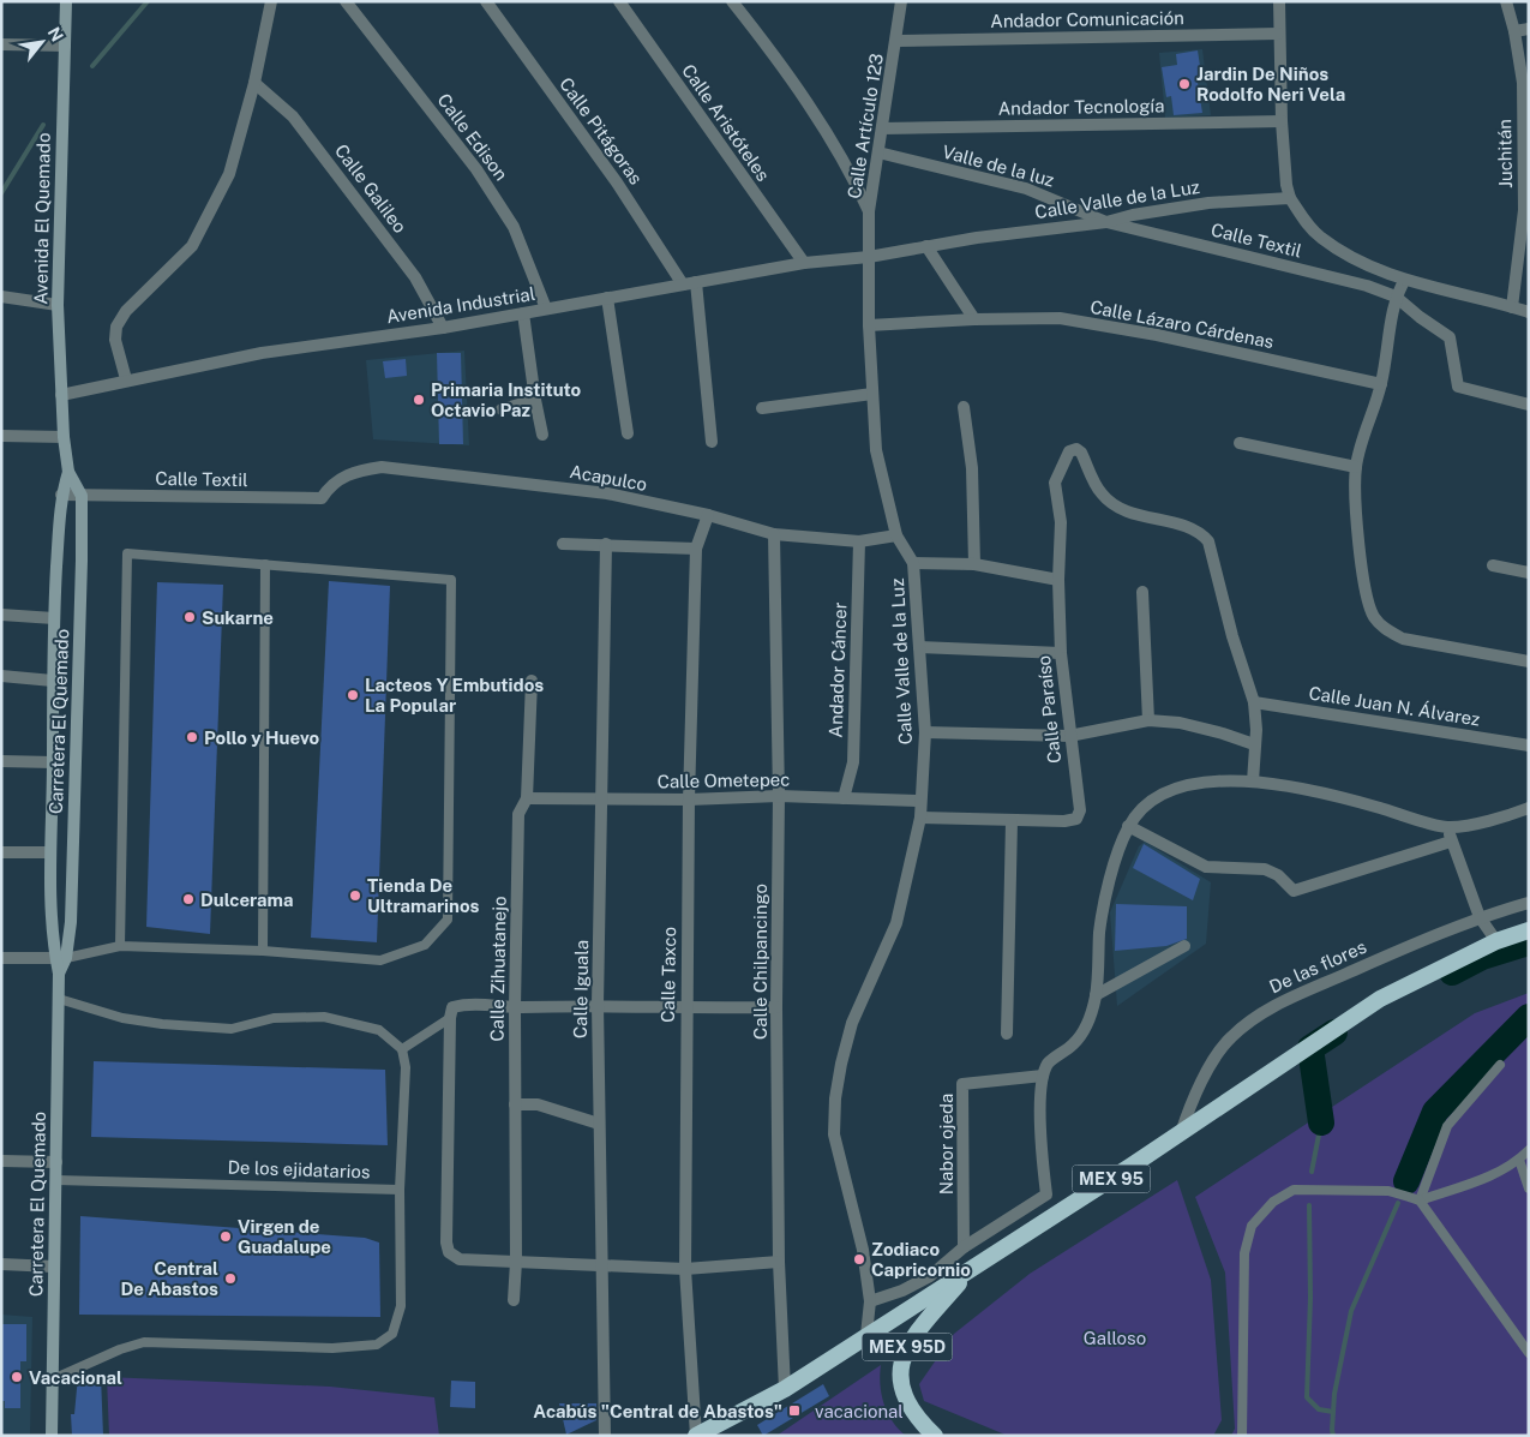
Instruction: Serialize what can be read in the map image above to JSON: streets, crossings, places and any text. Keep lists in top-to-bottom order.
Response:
{
  "streets": {
    "highway": ["MEX 95", "MEX 95D"],
    "main road": ["Avenida El Quemado", "Carretera El Quemado"],
    "street": [
      "Andador Comunicación",
      "Andador Tecnología",
      "Calle Aristóteles",
      "Calle Artículo 123",
      "Calle Pitágoras",
      "Calle Edison",
      "Juchitán",
      "Valle de la luz",
      "Calle Galileo",
      "Calle Valle de la Luz",
      "Calle Textil",
      "Avenida Industrial",
      "Calle Lázaro Cárdenas",
      "Acapulco",
      "Andador Cáncer",
      "Calle Juan N. Álvarez",
      "Calle Paraíso",
      "Calle Ometepec",
      "Calle Chilpancingo",
      "De las flores",
      "Calle Zihuatanejo",
      "Calle Taxco",
      "Calle Iguala",
      "Nabor ojeda"
    ],
    "lane": ["De los ejidatarios"]
  },
  "crossings": [
    ["Andador Comunicación", "Calle Artículo 123"],
    ["Andador Tecnología", "Calle Artículo 123"],
    ["Calle Aristóteles", "Avenida Industrial"],
    ["Calle Artículo 123", "Valle de la luz"],
    ["Calle Artículo 123", "Calle Valle de la Luz"],
    ["Calle Artículo 123", "Avenida Industrial"],
    ["Calle Pitágoras", "Avenida Industrial"],
    ["Calle Edison", "Avenida Industrial"],
    ["Valle de la luz", "Calle Valle de la Luz"],
    ["Valle de la luz", "Calle Textil"],
    ["Calle Galileo", "Avenida Industrial"],
    ["Calle Valle de la Luz", "Calle Textil"],
    ["Calle Valle de la Luz", "Avenida Industrial"],
    ["Calle Valle de la Luz", "Calle Lázaro Cárdenas"],
    ["Calle Valle de la Luz", "Acapulco"],
    ["Calle Valle de la Luz", "Calle Paraíso"],
    ["Calle Valle de la Luz", "Calle Ometepec"],
    ["Calle Valle de la Luz", "MEX 95"],
    ["Avenida El Quemado", "Avenida Industrial"],
    ["Avenida El Quemado", "Carretera El Quemado"],
    ["Calle Textil", "Acapulco"],
    ["Calle Textil", "Carretera El Quemado"],
    ["Acapulco", "Andador Cáncer"],
    ["Acapulco", "Calle Chilpancingo"],
    ["Acapulco", "Calle Taxco"],
    ["Andador Cáncer", "Calle Ometepec"],
    ["Calle Juan N. Álvarez", "Calle Paraíso"],
    ["Carretera El Quemado", "De los ejidatarios"],
    ["Calle Ometepec", "Calle Chilpancingo"],
    ["Calle Ometepec", "Calle Zihuatanejo"],
    ["Calle Ometepec", "Calle Taxco"],
    ["Calle Ometepec", "Calle Iguala"],
    ["Calle Chilpancingo", "MEX 95"],
    ["De las flores", "MEX 95"],
    ["Calle Taxco", "MEX 95"],
    ["MEX 95", "MEX 95D"]
  ],
  "parks": ["Galloso", "vacacional"],
  "places": {
    "other": [
      "Jardin De Niños Rodolfo Neri Vela",
      "Primaria Instituto Octavio Paz",
      "Sukarne",
      "Lacteos Y Embutidos La Popular",
      "Pollo y Huevo",
      "Tienda De Ultramarinos",
      "Dulcerama",
      "Virgen de Guadalupe",
      "Zodiaco Capricornio",
      "Central De Abastos",
      "Vacacional"
    ],
    "transit": ["Acabús \"Central de Abastos\""]
  },
  "north": "top right"
}
